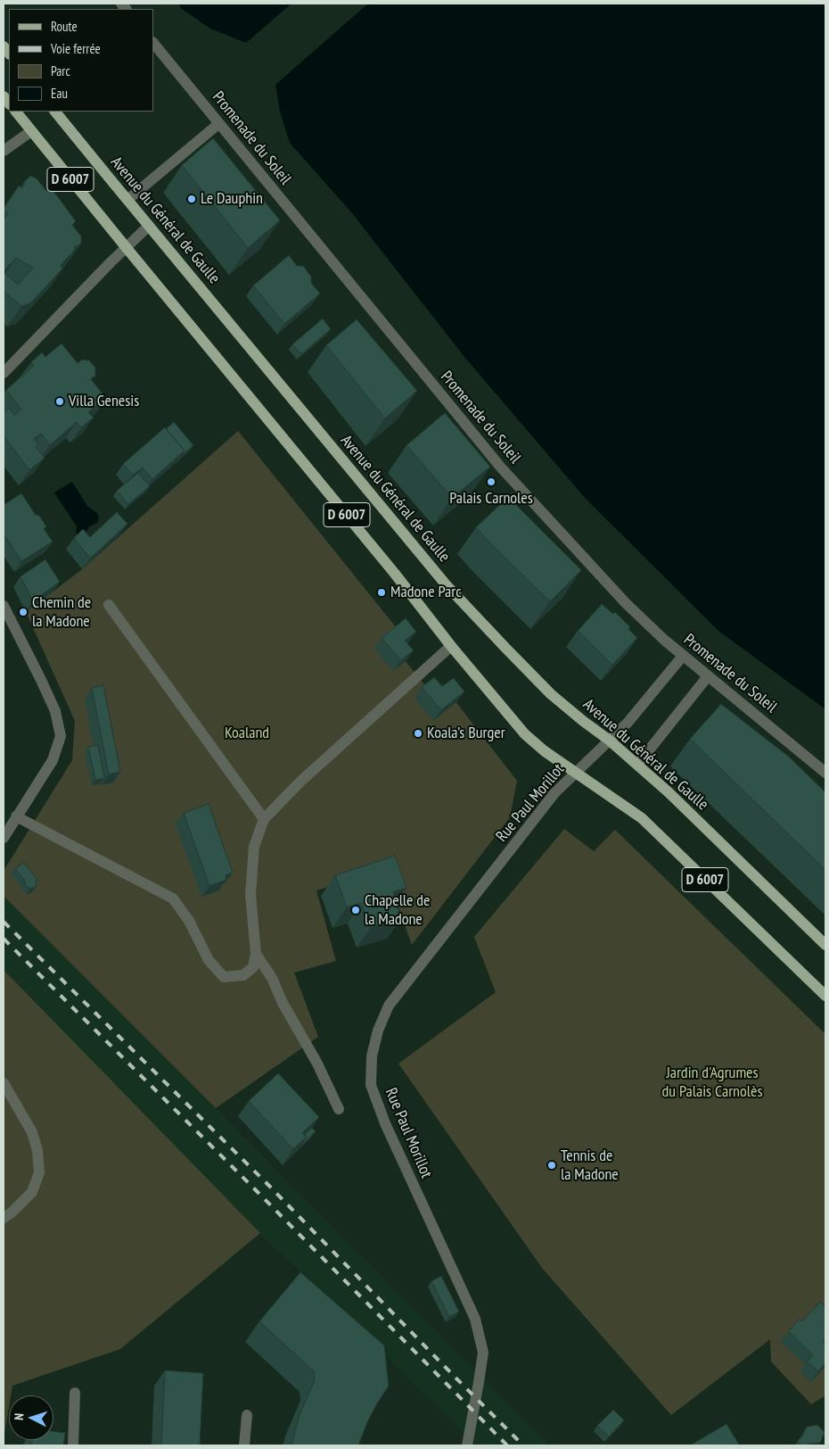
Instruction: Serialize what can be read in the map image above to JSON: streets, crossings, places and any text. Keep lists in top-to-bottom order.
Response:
{
  "streets": {
    "main road": ["D 6007", "Avenue du Général de Gaulle"],
    "street": ["Promenade du Soleil", "Rue Paul Morillot"]
  },
  "crossings": [
    ["Promenade du Soleil", "Rue Paul Morillot"],
    ["D 6007", "Rue Paul Morillot"],
    ["Avenue du Général de Gaulle", "Rue Paul Morillot"]
  ],
  "parks": ["Koaland", "Jardin d'Agrumes du Palais Carnolès"],
  "places": [
    "Le Dauphin",
    "Villa Genesis",
    "Palais Carnoles",
    "Madone Parc",
    "Chemin de la Madone",
    "Koala’s Burger",
    "Chapelle de la Madone",
    "Tennis de la Madone"
  ],
  "legend": [
    "Route",
    "Voie ferrée",
    "Parc",
    "Eau"
  ],
  "north": "left"
}
